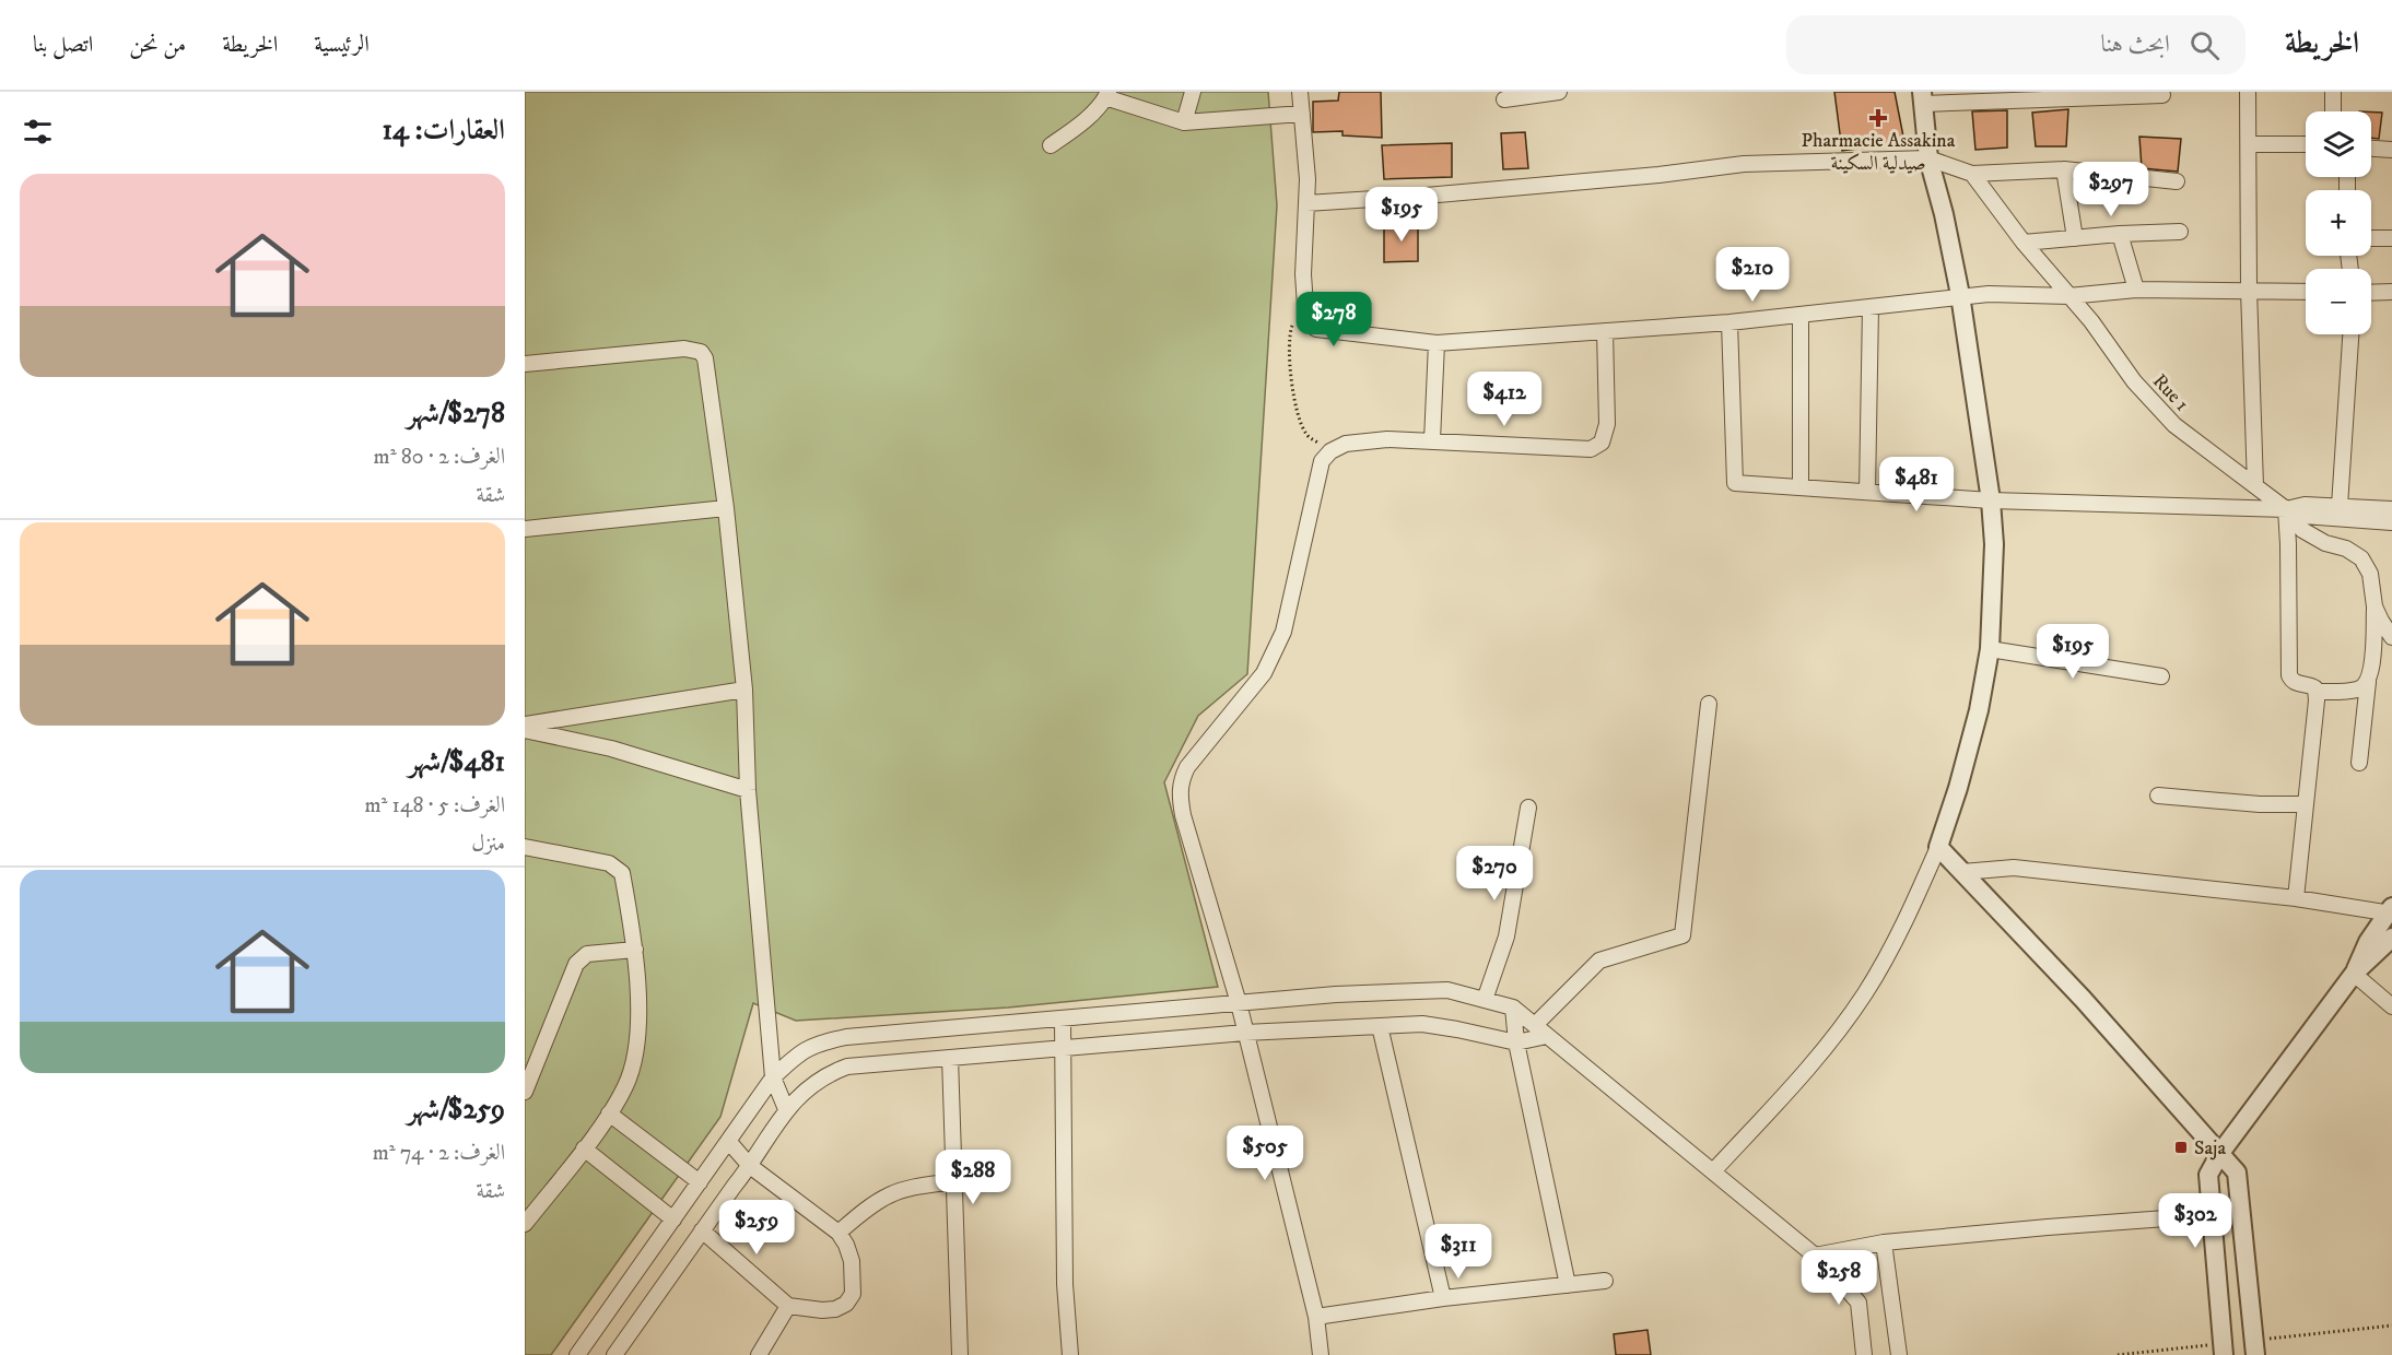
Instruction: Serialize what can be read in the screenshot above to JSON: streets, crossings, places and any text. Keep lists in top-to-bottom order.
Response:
{
  "streets": {
    "street": ["Rue 1"]
  },
  "places": {
    "health": ["Pharmacie Assakina صيدلية السكينة"],
    "transit": ["Saja"]
  },
  "page": {
    "header": "الخريطة",
    "search": "ابحث هنا",
    "nav": [
      "الرئيسية",
      "الخريطة",
      "من نحن",
      "اتصل بنا"
    ],
    "heading": "العقارات: 14",
    "map_buttons": ["+", "−"],
    "price": [
      "$297",
      "$195",
      "$210",
      "$278",
      "$412",
      "$481",
      "$195",
      "$270",
      "$505",
      "$288",
      "$302",
      "$259",
      "$311",
      "$258"
    ],
    "list": [
      {
        "name": "$278/شهر",
        "note": "الغرف: 2 · 80 m² · شقة"
      },
      {
        "name": "$481/شهر",
        "note": "الغرف: 5 · 148 m² · منزل"
      },
      {
        "name": "$259/شهر",
        "note": "الغرف: 2 · 74 m² · شقة"
      }
    ]
  }
}
